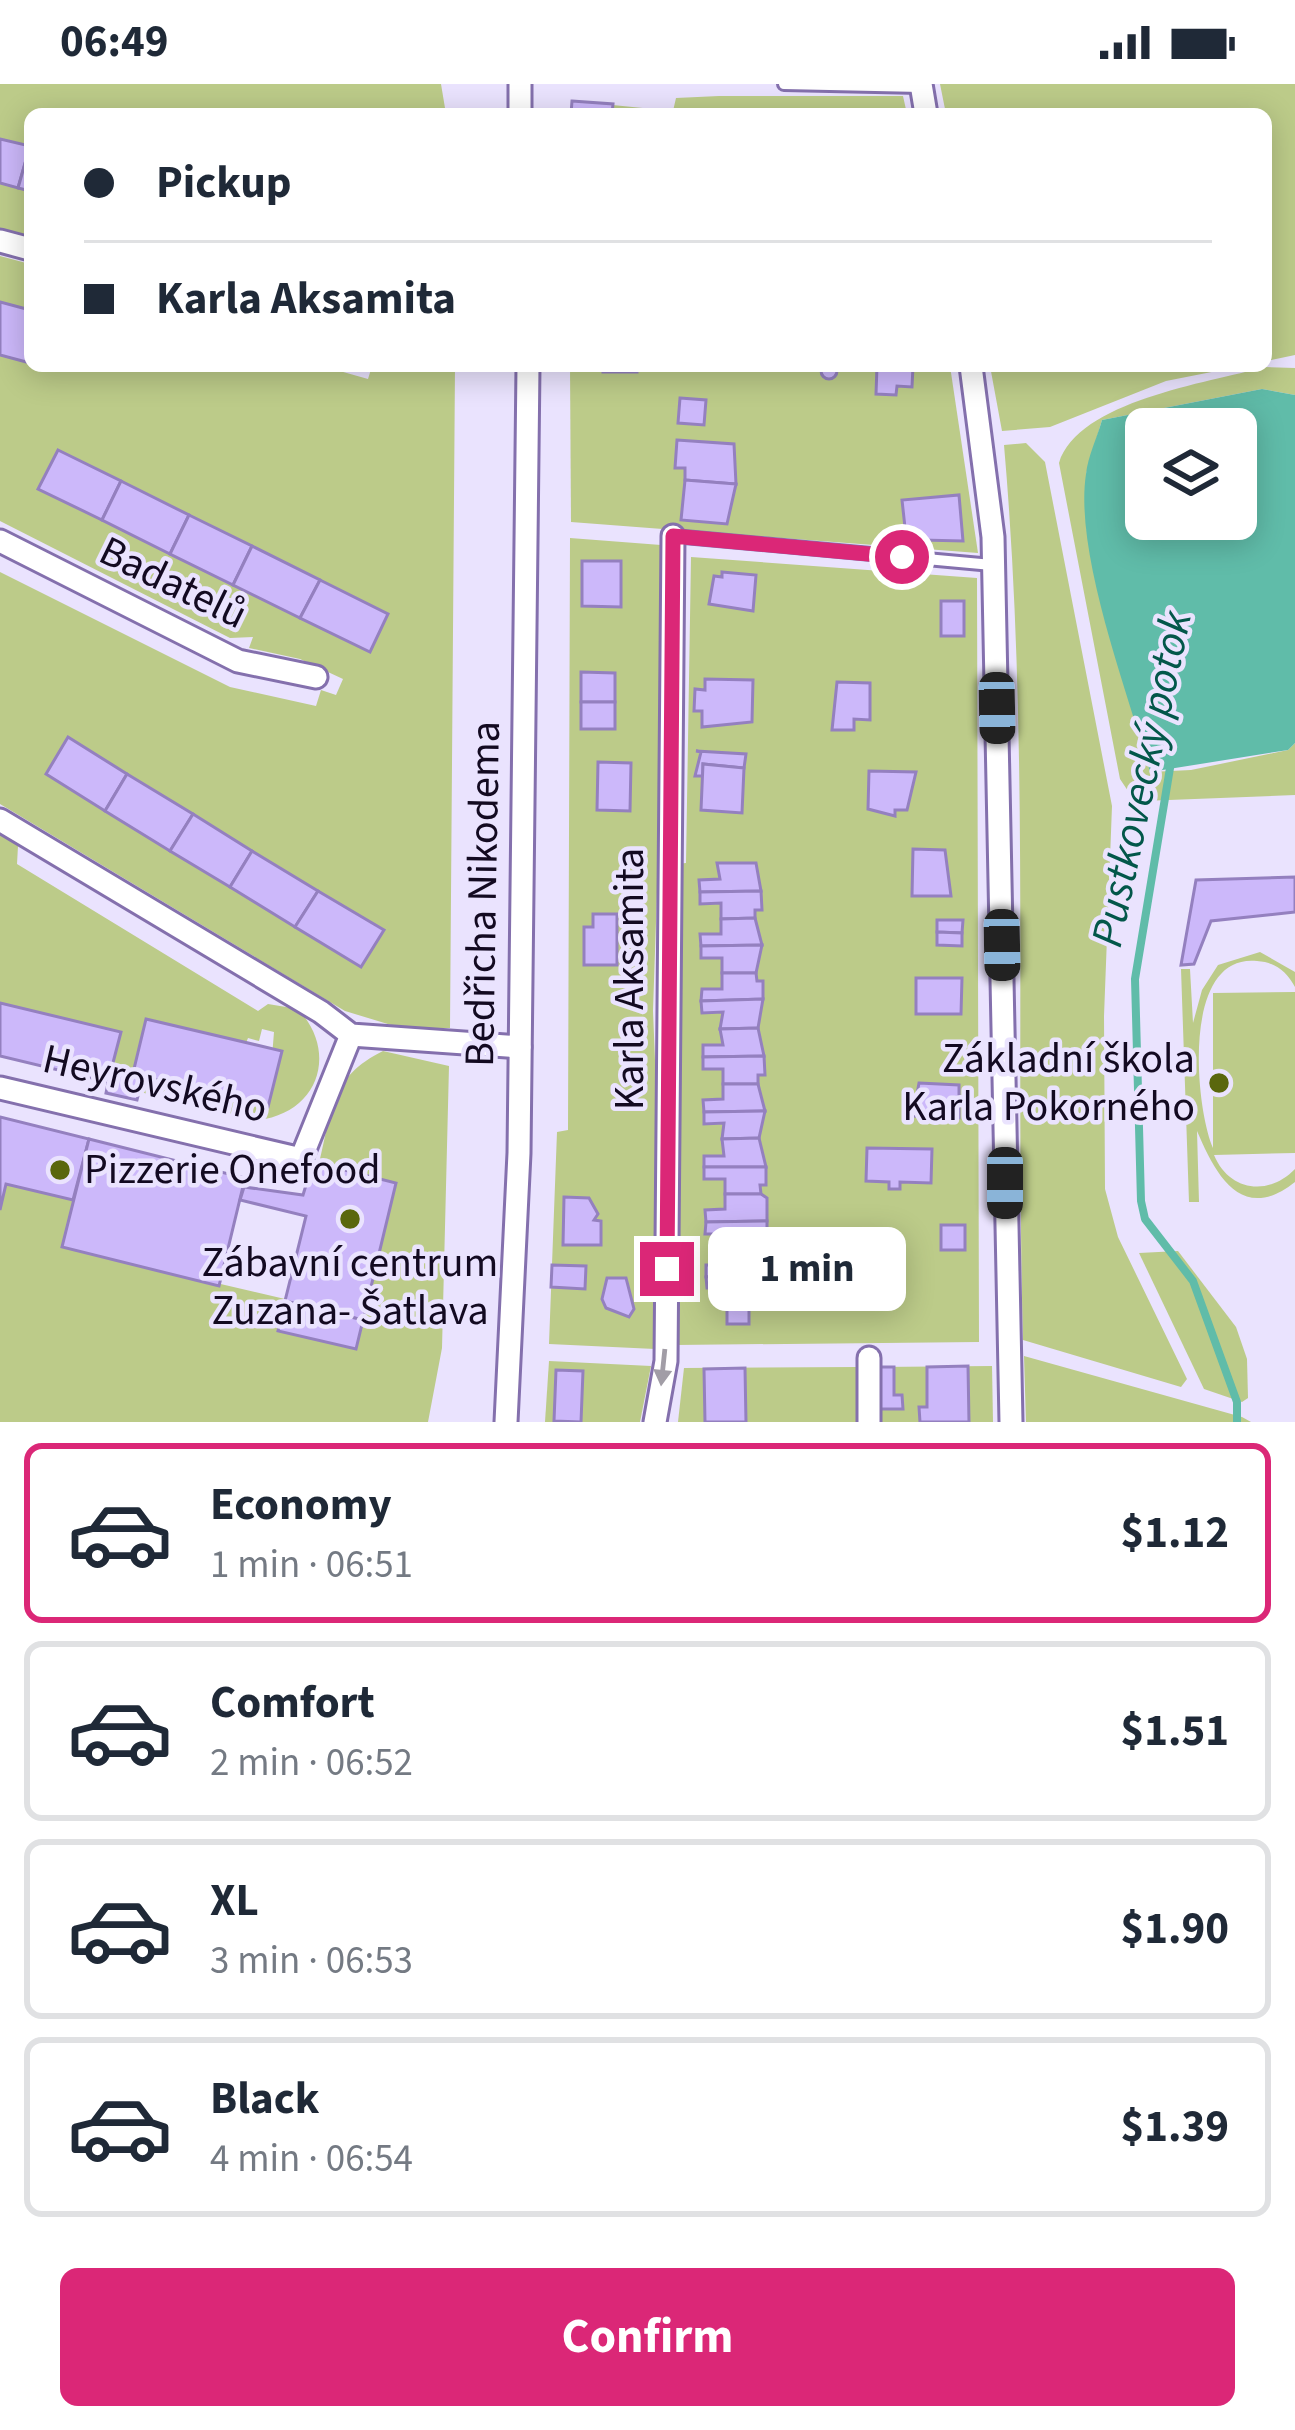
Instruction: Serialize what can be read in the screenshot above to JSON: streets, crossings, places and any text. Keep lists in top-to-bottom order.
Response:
{
  "streets": {
    "street": [
      "Badatelů",
      "Bedřicha Nikodema",
      "Karla Aksamita",
      "Heyrovského"
    ]
  },
  "one_way": ["Karla Aksamita"],
  "water": ["Pustkovecký potok"],
  "places": ["Základní škola Karla Pokorného", "Pizzerie Onefood", "Zábavní centrum Zuzana- Šatlava"],
  "page": {
    "status": "06:49",
    "banner": ["Pickup", "Karla Aksamita"],
    "bubble": "1 min",
    "list": [
      {
        "name": "Economy",
        "note": "1 min · 06:51",
        "value": "$1.12"
      },
      {
        "name": "Comfort",
        "note": "2 min · 06:52",
        "value": "$1.51"
      },
      {
        "name": "XL",
        "note": "3 min · 06:53",
        "value": "$1.90"
      },
      {
        "name": "Black",
        "note": "4 min · 06:54",
        "value": "$1.39"
      }
    ],
    "buttons": "Confirm"
  }
}
